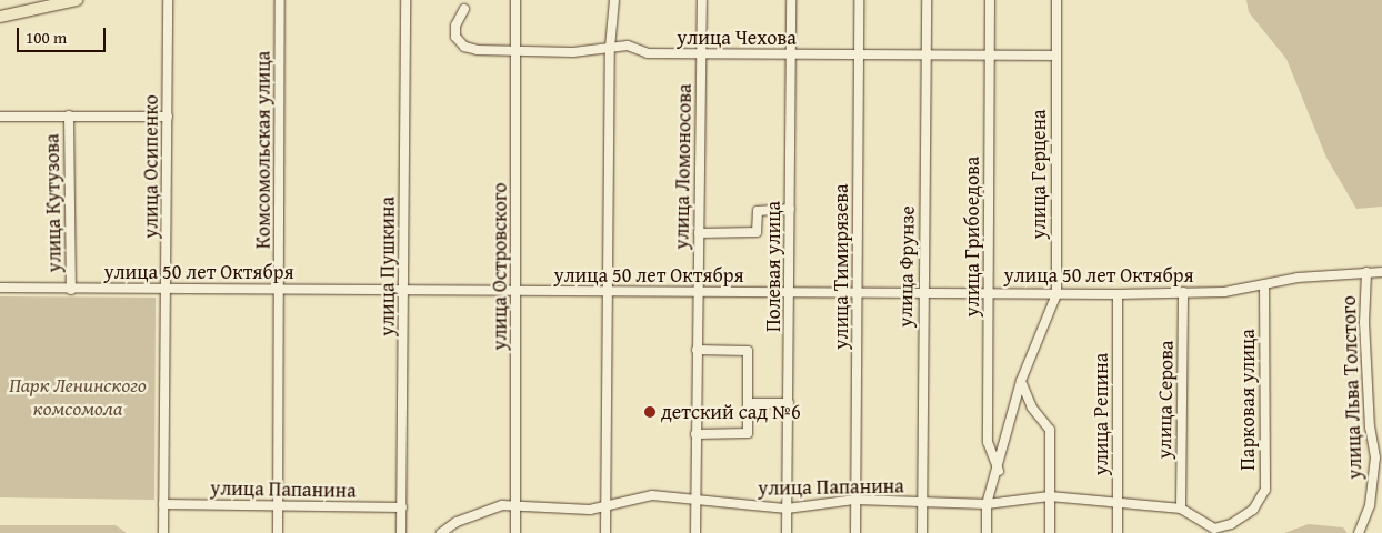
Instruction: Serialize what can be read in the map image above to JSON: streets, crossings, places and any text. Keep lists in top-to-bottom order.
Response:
{
  "streets": {
    "street": [
      "улица Чехова",
      "Комсомольская улица",
      "улица Осипенко",
      "улица Ломоносова",
      "улица Герцена",
      "улица Кутузова",
      "улица Грибоедова",
      "улица Пушкина",
      "улица Островского",
      "Полевая улица",
      "улица Тимирязева",
      "улица Фрунзе",
      "улица 50 лет Октября",
      "улица Льва Толстого",
      "улица Серова",
      "Парковая улица",
      "улица Репина",
      "улица Папанина"
    ]
  },
  "crossings": [
    ["улица Чехова", "улица Ломоносова"],
    ["улица Чехова", "улица Герцена"],
    ["улица Чехова", "улица Грибоедова"],
    ["улица Чехова", "улица Островского"],
    ["улица Чехова", "Полевая улица"],
    ["улица Чехова", "улица Тимирязева"],
    ["улица Чехова", "улица Фрунзе"],
    ["Комсомольская улица", "улица 50 лет Октября"],
    ["Комсомольская улица", "улица Папанина"],
    ["улица Осипенко", "улица 50 лет Октября"],
    ["улица Осипенко", "улица Папанина"],
    ["улица Ломоносова", "улица 50 лет Октября"],
    ["улица Ломоносова", "улица Папанина"],
    ["улица Герцена", "улица Грибоедова"],
    ["улица Герцена", "улица 50 лет Октября"],
    ["улица Герцена", "улица Папанина"],
    ["улица Кутузова", "улица 50 лет Октября"],
    ["улица Грибоедова", "улица 50 лет Октября"],
    ["улица Пушкина", "улица 50 лет Октября"],
    ["улица Пушкина", "улица Папанина"],
    ["улица Островского", "улица 50 лет Октября"],
    ["улица Островского", "улица Папанина"],
    ["Полевая улица", "улица 50 лет Октября"],
    ["Полевая улица", "улица Папанина"],
    ["улица Тимирязева", "улица 50 лет Октября"],
    ["улица Тимирязева", "улица Папанина"],
    ["улица Фрунзе", "улица 50 лет Октября"],
    ["улица Фрунзе", "улица Папанина"],
    ["улица 50 лет Октября", "улица Льва Толстого"],
    ["улица 50 лет Октября", "улица Серова"],
    ["улица 50 лет Октября", "Парковая улица"],
    ["улица 50 лет Октября", "улица Репина"],
    ["улица Серова", "улица Папанина"],
    ["Парковая улица", "улица Папанина"],
    ["улица Репина", "улица Папанина"]
  ],
  "parks": ["Парк Ленинского комсомола"],
  "places": ["детский сад №6"],
  "scale_bar": "100 m"
}
